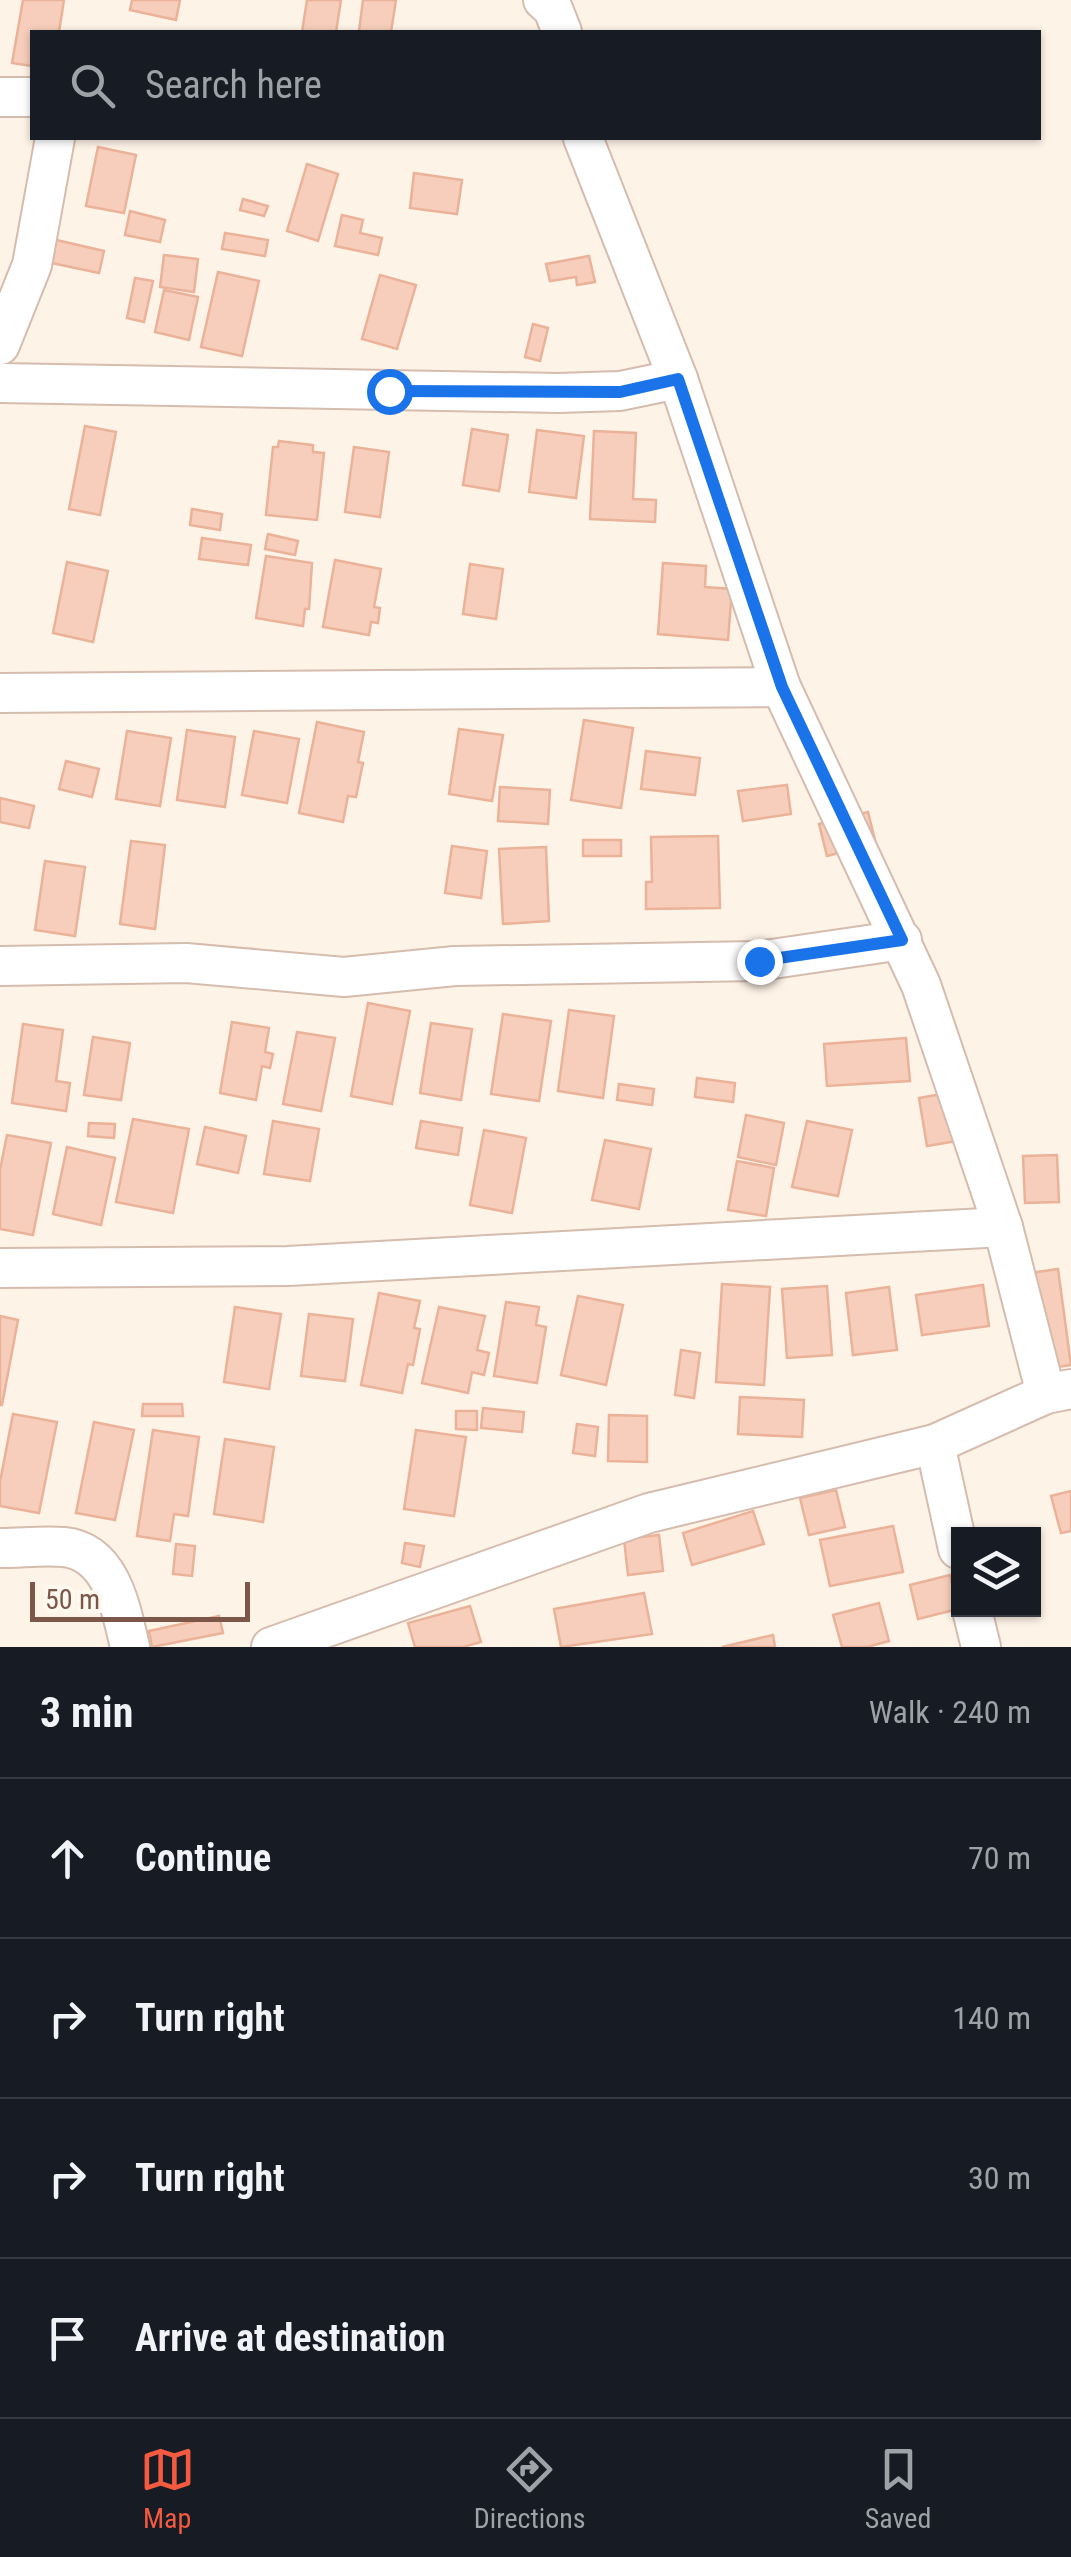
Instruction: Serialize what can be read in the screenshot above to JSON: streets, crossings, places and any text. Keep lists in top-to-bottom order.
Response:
{
  "scale_bar": "50 m",
  "page": {
    "search": "Search here",
    "scale": "50 m",
    "heading": ["3 min", "Walk · 240 m"],
    "list": [
      ["Continue", "70 m"],
      ["Turn right", "140 m"],
      ["Turn right", "30 m"],
      "Arrive at destination"
    ],
    "nav": ["Map", "Directions", "Saved"]
  }
}
